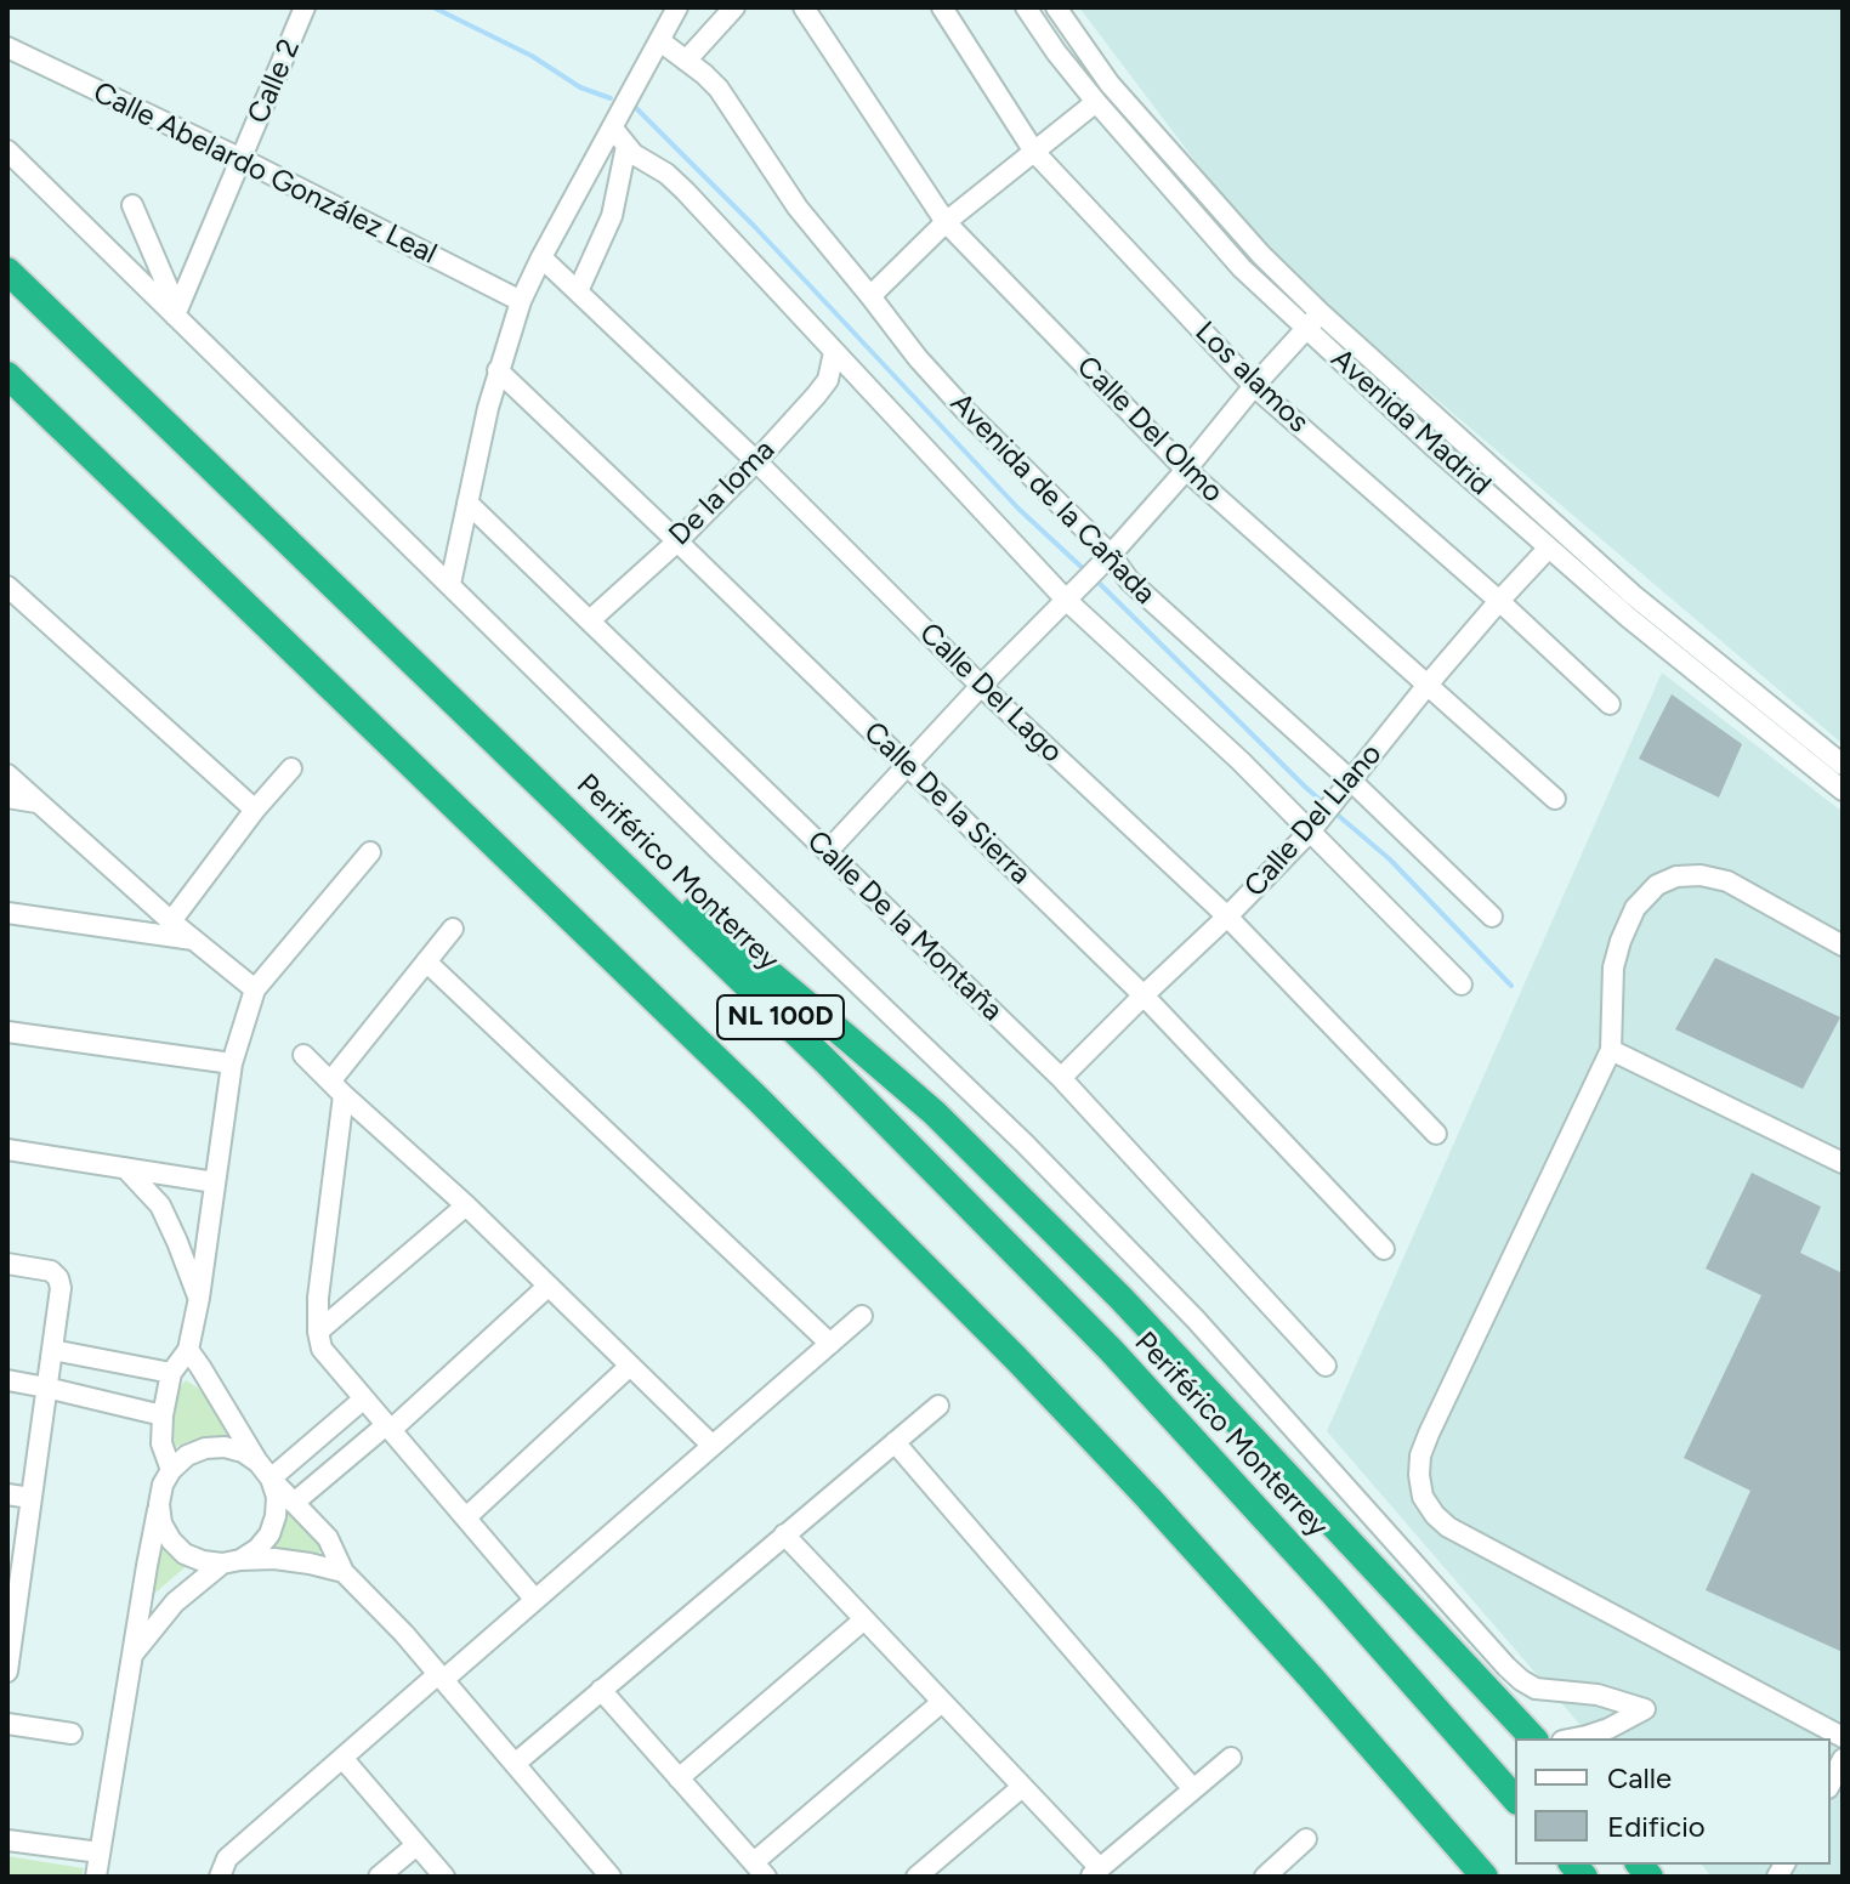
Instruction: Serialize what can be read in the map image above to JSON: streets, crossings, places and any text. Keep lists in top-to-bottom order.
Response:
{
  "streets": {
    "highway": ["Periférico Monterrey", "NL 100D"],
    "street": [
      "Calle 2",
      "Calle Abelardo González Leal",
      "Los alamos",
      "Avenida Madrid",
      "Calle Del Olmo",
      "De la loma",
      "Avenida de la Cañada",
      "Calle Del Lago",
      "Calle De la Sierra",
      "Calle Del Llano",
      "Calle De la Montaña"
    ]
  },
  "crossings": [
    ["Calle 2", "Calle Abelardo González Leal"],
    ["Los alamos", "Calle Del Llano"],
    ["Avenida Madrid", "Calle Del Llano"],
    ["Calle Del Olmo", "Calle Del Llano"],
    ["De la loma", "Avenida de la Cañada"],
    ["De la loma", "Calle Del Lago"],
    ["De la loma", "Calle De la Sierra"],
    ["De la loma", "Calle De la Montaña"],
    ["Avenida de la Cañada", "Calle Del Llano"],
    ["Calle Del Lago", "Calle Del Llano"],
    ["Calle De la Sierra", "Calle Del Llano"],
    ["Calle Del Llano", "Calle De la Montaña"]
  ],
  "legend": ["Calle", "Edificio"]
}
